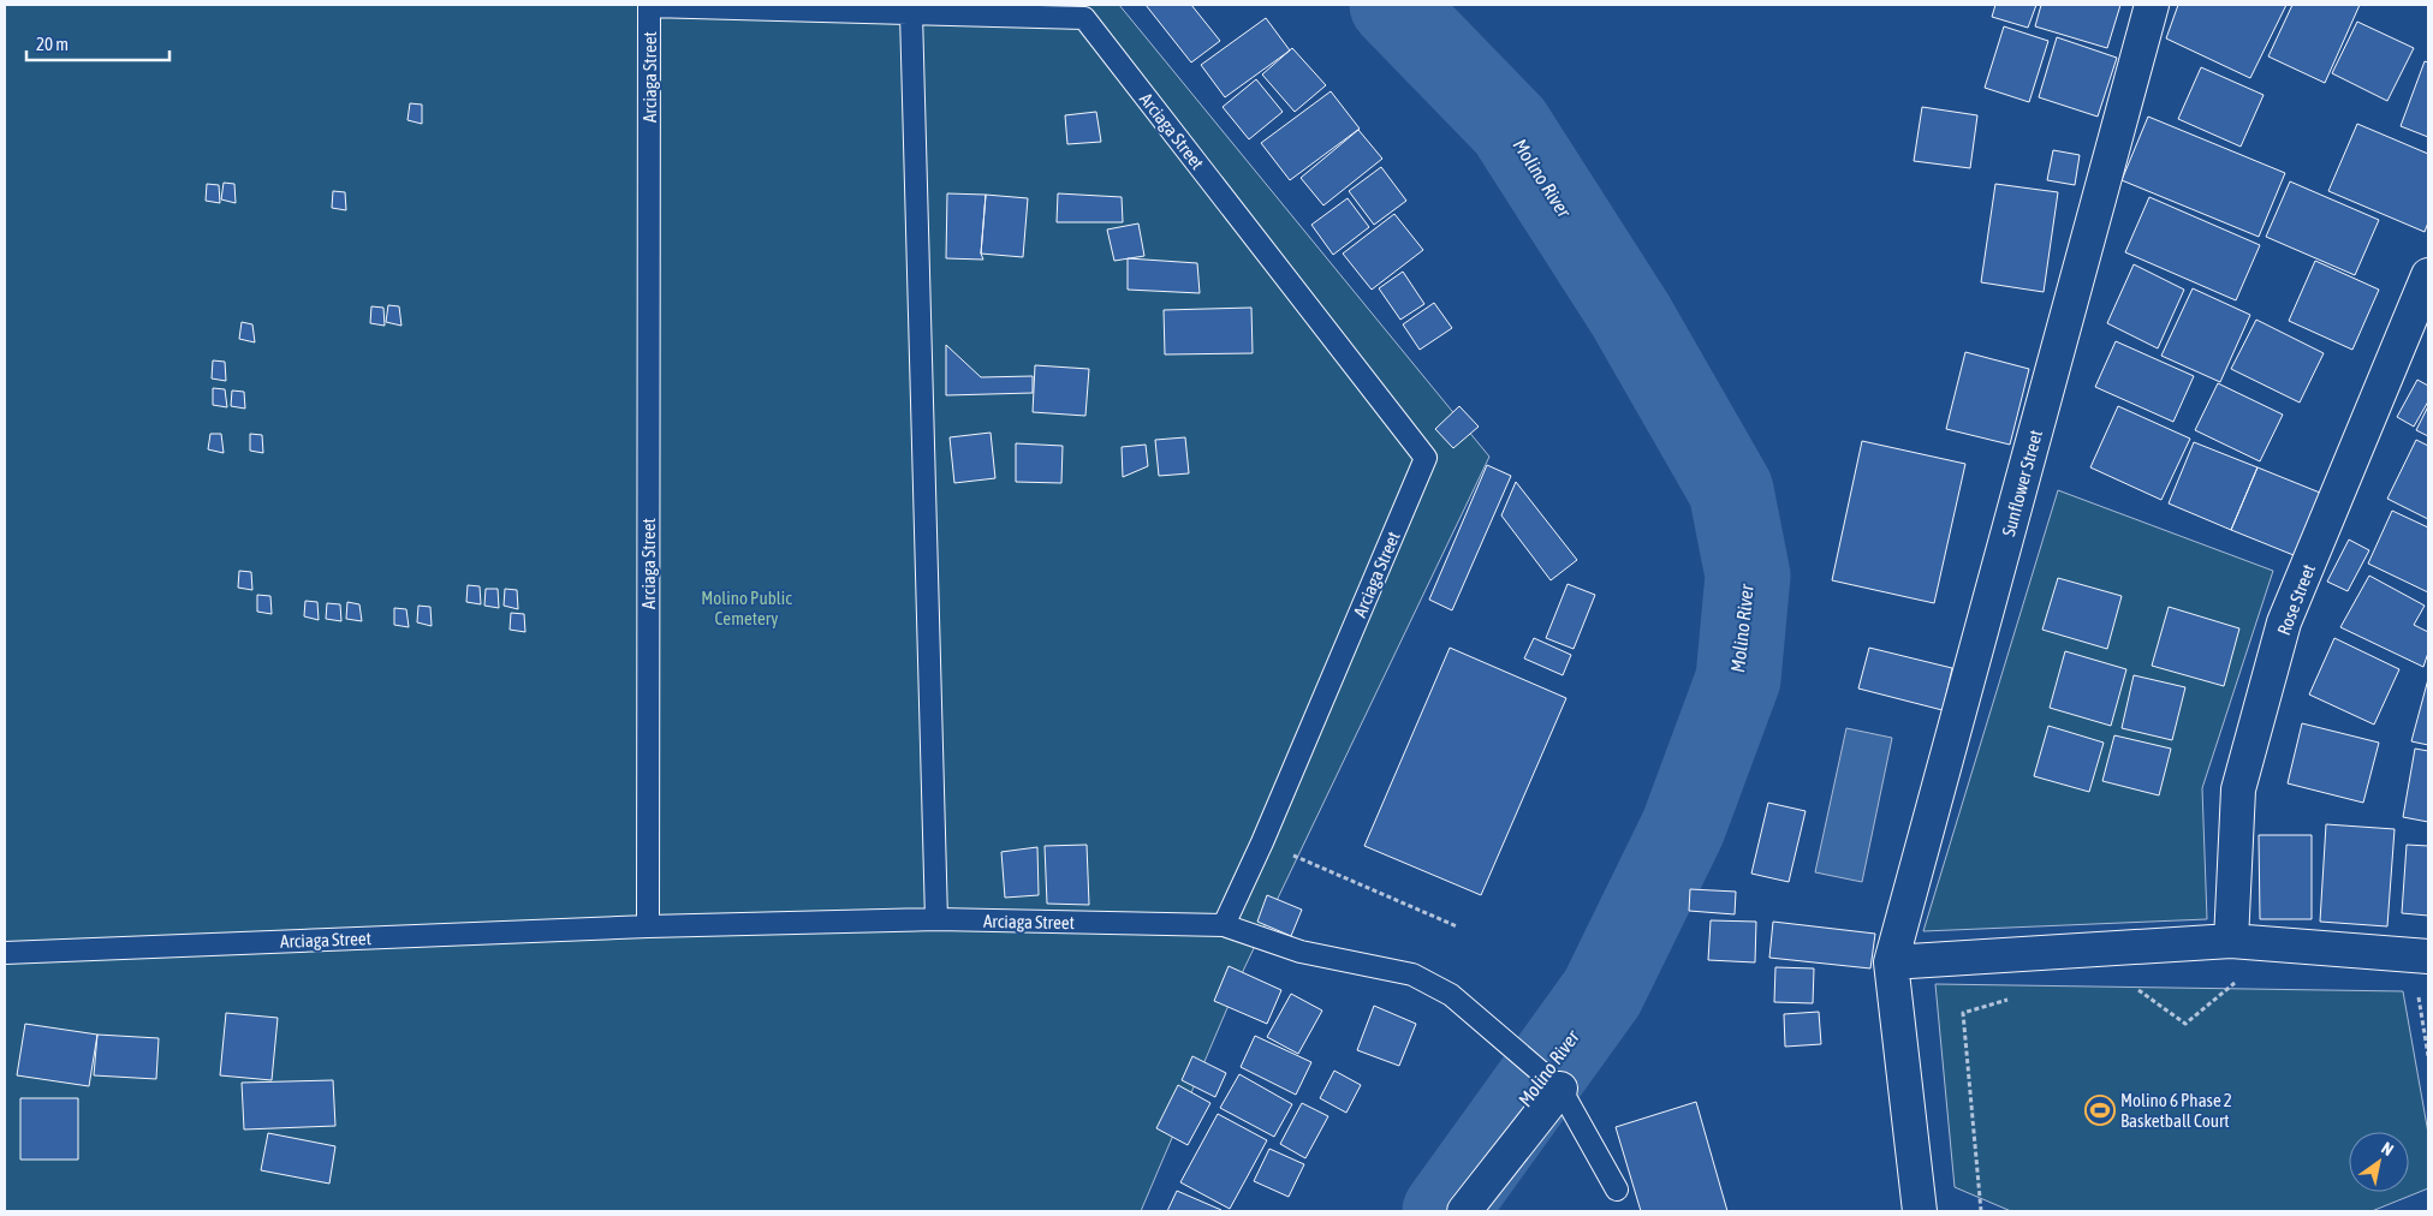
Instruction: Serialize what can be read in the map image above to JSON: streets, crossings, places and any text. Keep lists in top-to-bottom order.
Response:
{
  "streets": {
    "street": ["Sunflower Street", "Rose Street"],
    "lane": ["Arciaga Street"]
  },
  "water": ["Molino River"],
  "parks": ["Molino Public Cemetery"],
  "places": {
    "sports": ["Molino 6 Phase 2 Basketball Court"]
  },
  "scale_bar": "20 m",
  "north": "top right"
}
